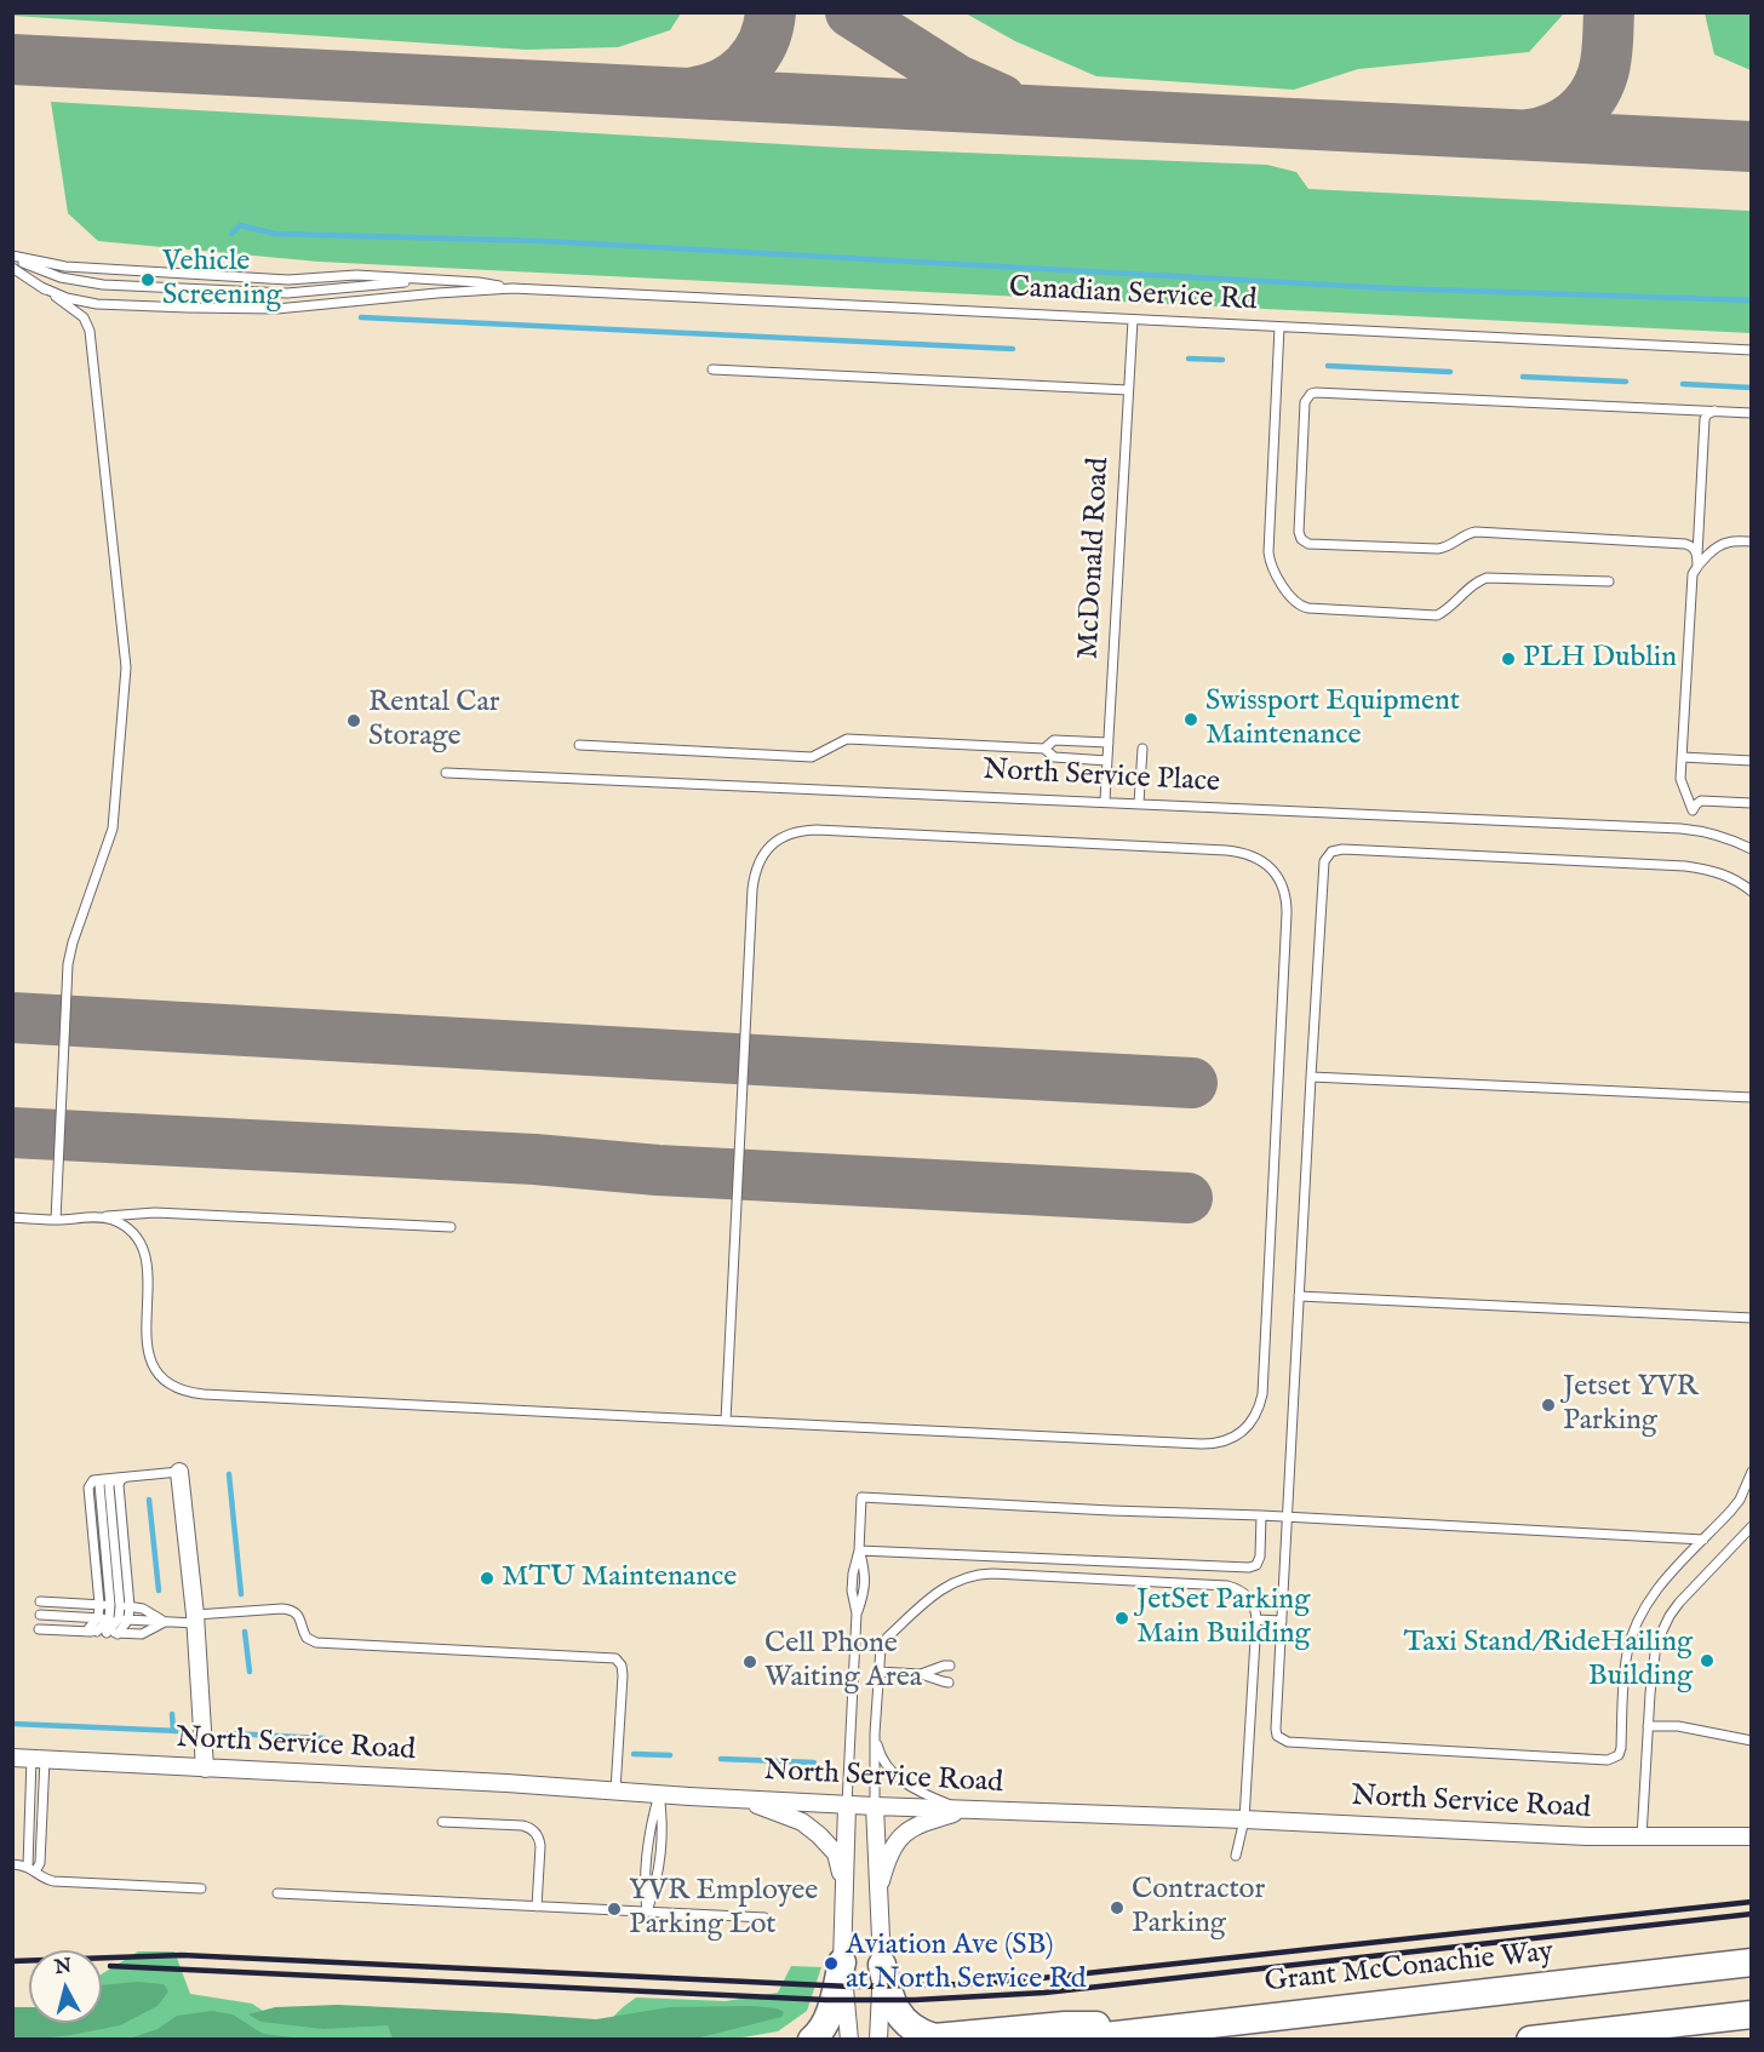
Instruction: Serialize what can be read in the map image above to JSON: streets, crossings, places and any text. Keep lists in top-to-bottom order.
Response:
{
  "streets": {
    "main road": ["Grant McConachie Way"],
    "street": ["North Service Road"],
    "lane": ["Canadian Service Rd", "McDonald Road", "North Service Place"]
  },
  "crossings": [
    ["Canadian Service Rd", "McDonald Road"],
    ["McDonald Road", "North Service Place"]
  ],
  "places": [
    "Vehicle Screening",
    "PLH Dublin",
    "Swissport Equipment Maintenance",
    "Rental Car Storage",
    "Jetset YVR Parking",
    "MTU Maintenance",
    "JetSet Parking Main Building",
    "Taxi Stand/RideHailing Building",
    "Cell Phone Waiting Area",
    "Contractor Parking",
    "YVR Employee Parking Lot",
    "Aviation Ave (SB) at North Service Rd"
  ],
  "north": "top"
}
